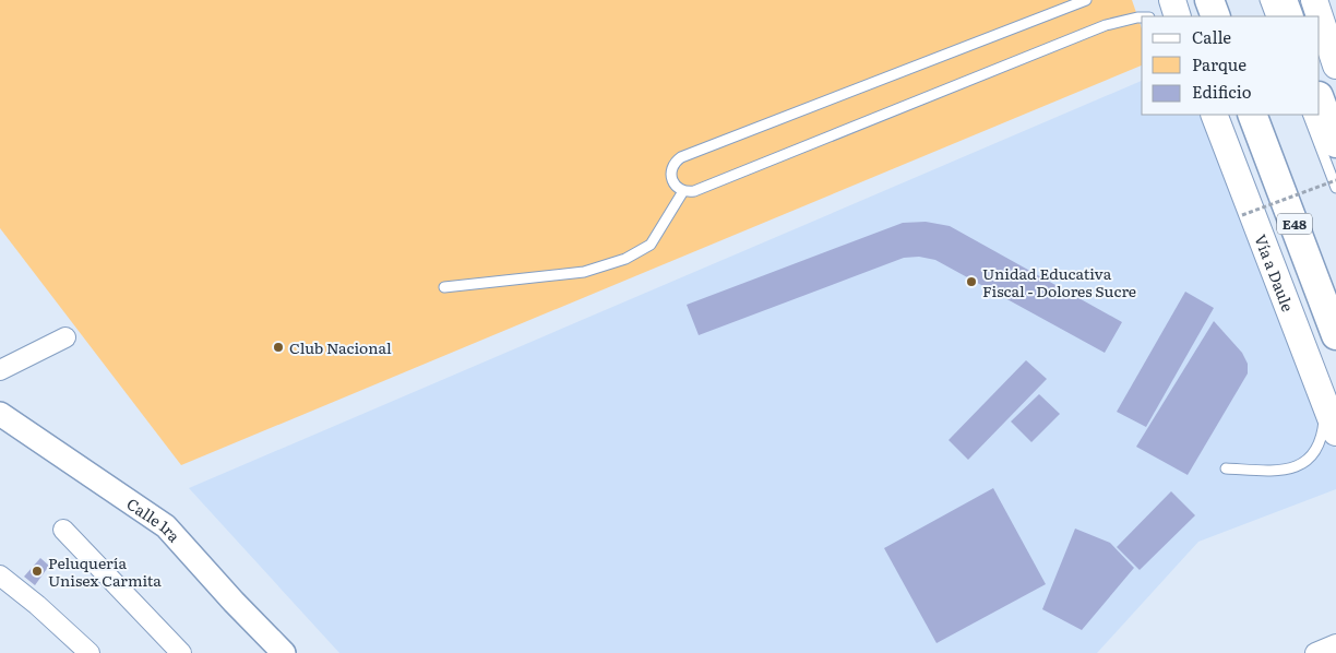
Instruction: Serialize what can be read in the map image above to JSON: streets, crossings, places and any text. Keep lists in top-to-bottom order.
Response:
{
  "streets": {
    "main road": ["E48", "Vía a Daule"],
    "street": ["Calle 1ra"]
  },
  "places": ["Unidad Educativa Fiscal - Dolores Sucre", "Club Nacional", "Peluquería Unisex Carmita"],
  "legend": ["Calle", "Parque", "Edificio"]
}
